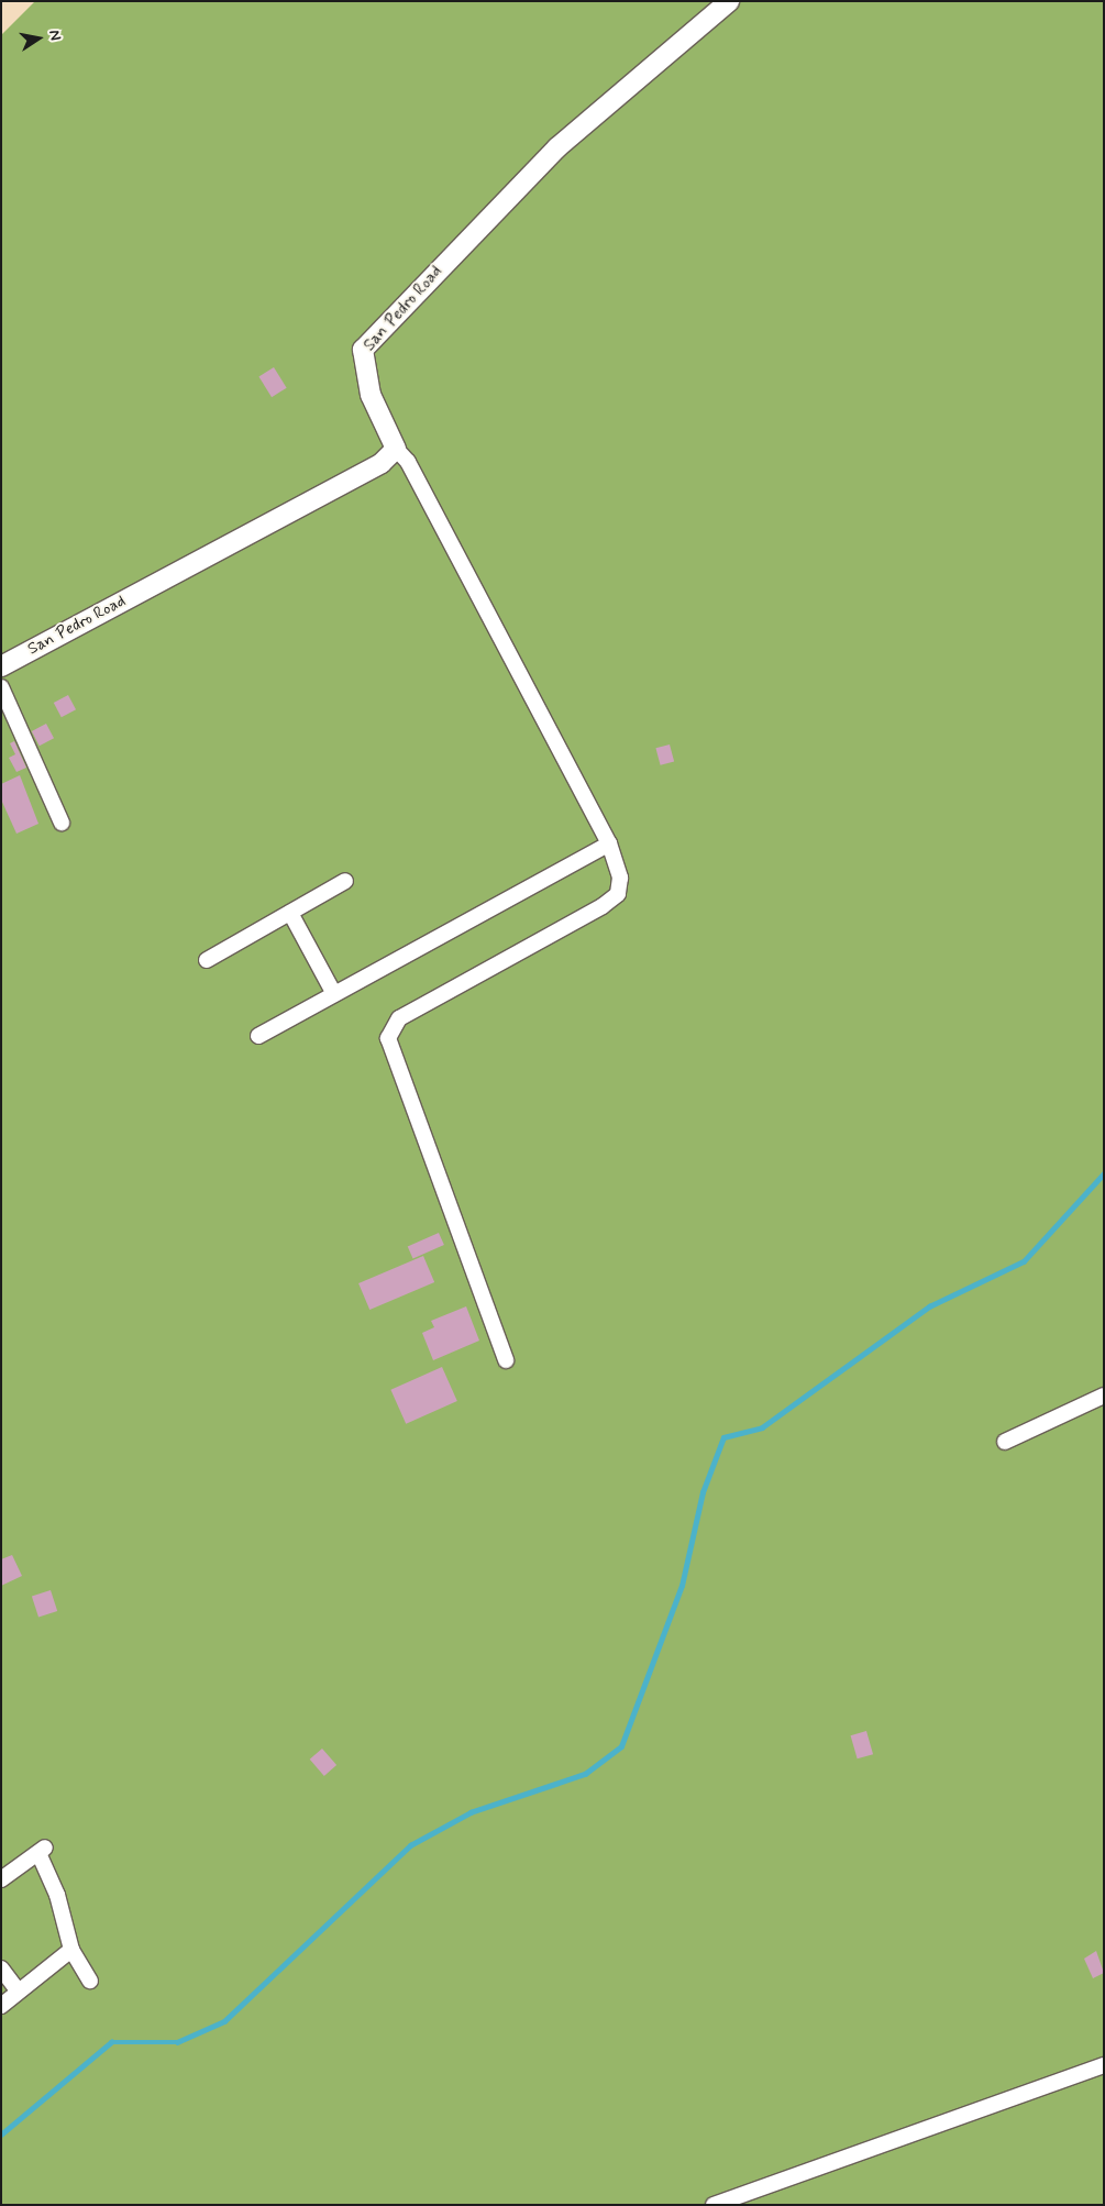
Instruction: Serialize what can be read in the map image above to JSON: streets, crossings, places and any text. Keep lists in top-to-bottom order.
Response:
{
  "streets": {
    "street": ["San Pedro Road"]
  },
  "north": "right"
}
